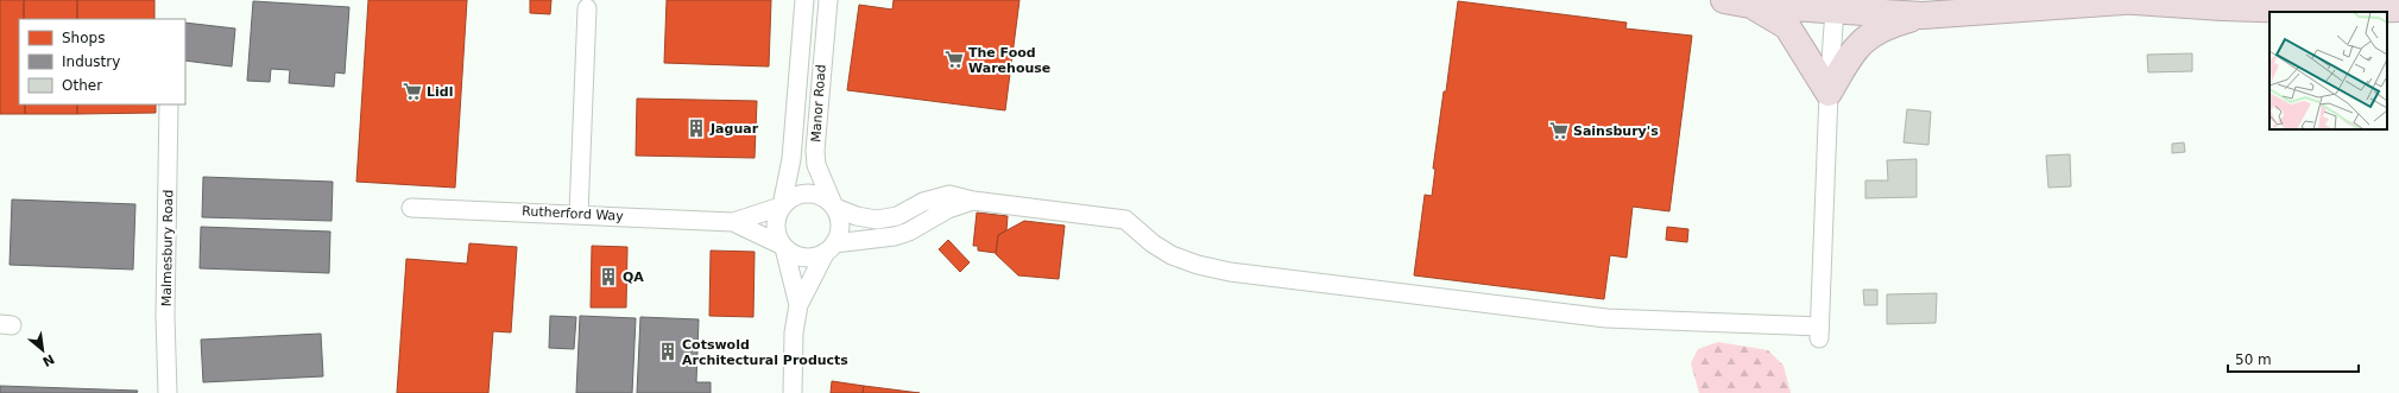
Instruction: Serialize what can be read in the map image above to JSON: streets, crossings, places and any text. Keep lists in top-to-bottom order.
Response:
{
  "streets": {
    "street": ["Manor Road", "Rutherford Way", "Malmesbury Road"]
  },
  "crossings": [
    ["Manor Road", "Rutherford Way"]
  ],
  "places": {
    "supermarket": ["The Food Warehouse", "Lidl", "Sainsbury's"],
    "building": ["Jaguar", "QA", "Cotswold Architectural Products"]
  },
  "legend": ["Shops", "Industry", "Other"],
  "scale_bar": "50 m",
  "north": "bottom right"
}
